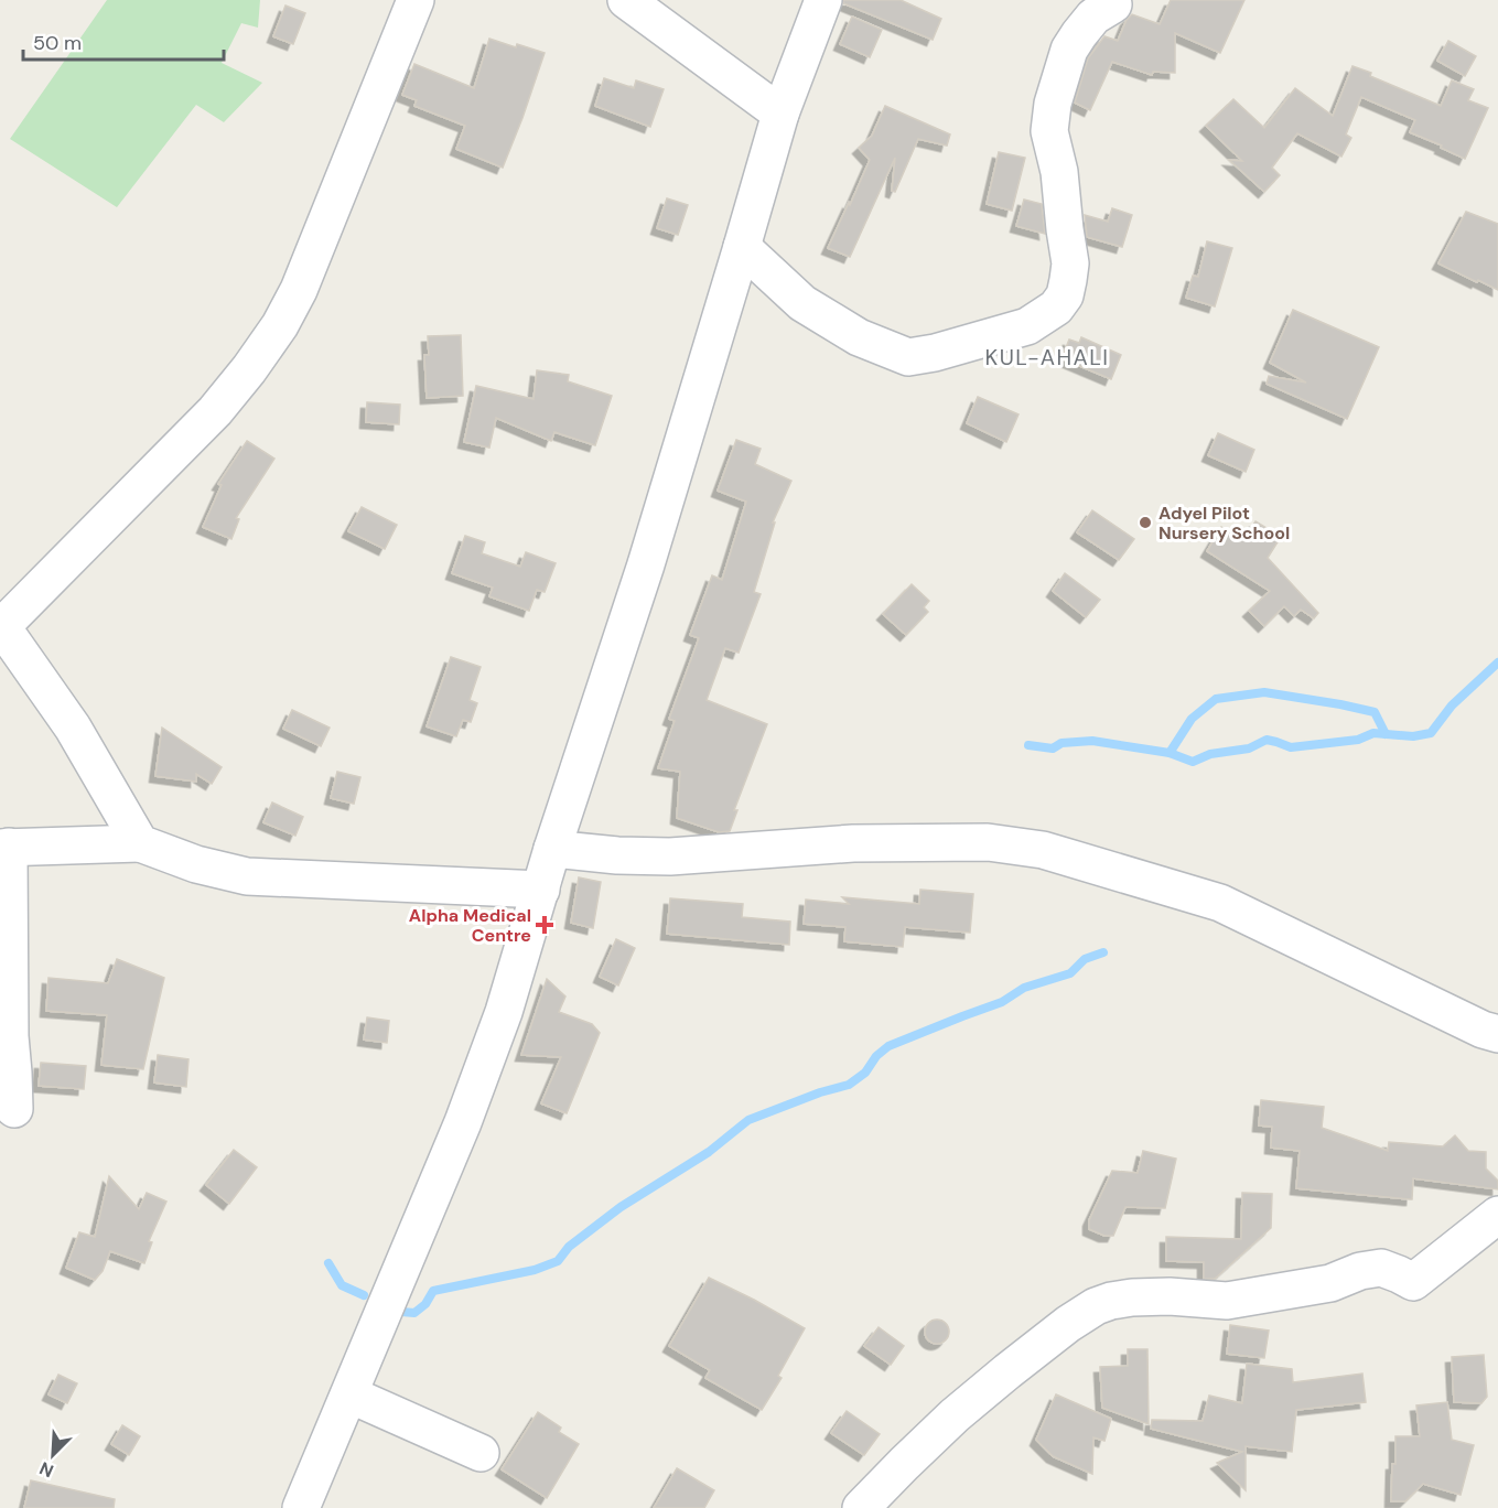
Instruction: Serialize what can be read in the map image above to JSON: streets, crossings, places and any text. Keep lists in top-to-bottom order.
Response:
{
  "districts": ["KUL-AHALI"],
  "places": {
    "other": ["Adyel Pilot Nursery School"],
    "health": ["Alpha Medical Centre"]
  },
  "scale_bar": "50 m",
  "north": "bottom left"
}
